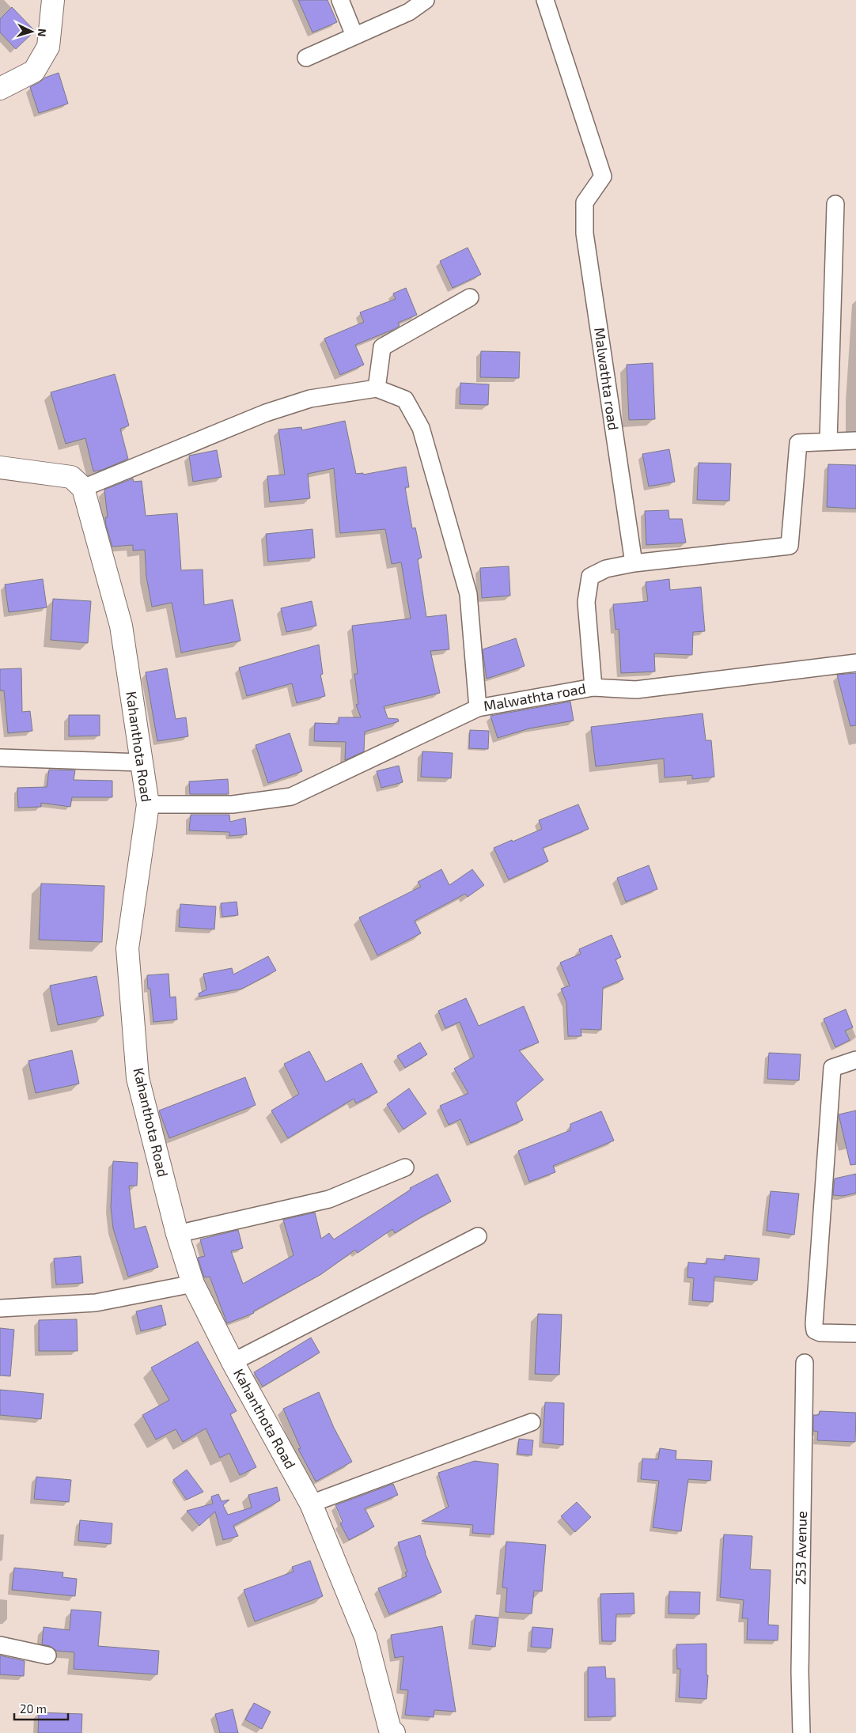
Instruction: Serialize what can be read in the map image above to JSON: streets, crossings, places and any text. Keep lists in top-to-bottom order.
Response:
{
  "streets": {
    "main road": ["Kahanthota Road"],
    "street": ["Malwathta road", "253 Avenue"]
  },
  "crossings": [
    ["Malwathta road", "Kahanthota Road"]
  ],
  "scale_bar": "20 m",
  "north": "right"
}
